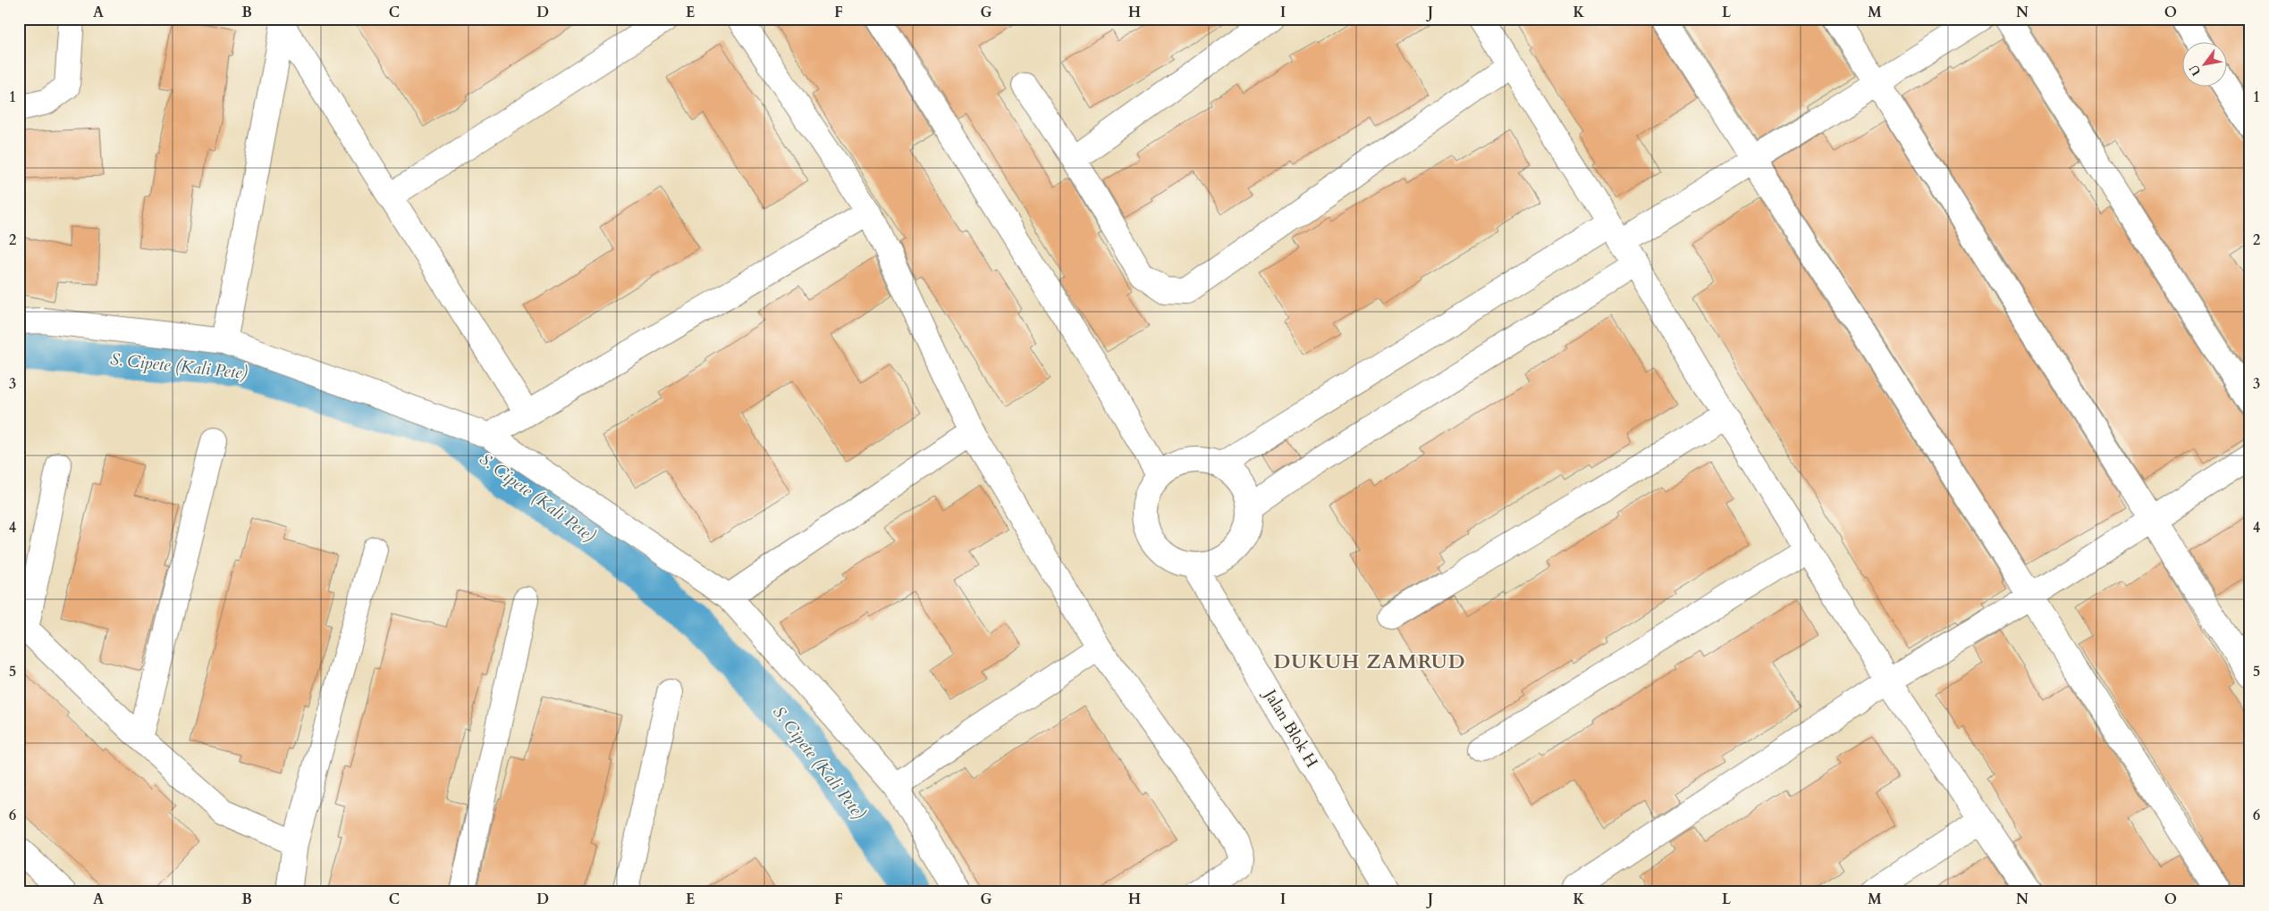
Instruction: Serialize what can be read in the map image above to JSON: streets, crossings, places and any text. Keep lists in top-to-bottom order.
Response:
{
  "streets": {
    "street": ["Jalan Blok H"]
  },
  "districts": ["DUKUH ZAMRUD"],
  "water": ["S. Cipete (Kali Pete)"],
  "north": "bottom left",
  "grid": {
    "columns": [
      "A",
      "B",
      "C",
      "D",
      "E",
      "F",
      "G",
      "H",
      "I",
      "J",
      "K",
      "L",
      "M",
      "N",
      "O"
    ],
    "rows": [
      "1",
      "2",
      "3",
      "4",
      "5",
      "6"
    ]
  }
}
